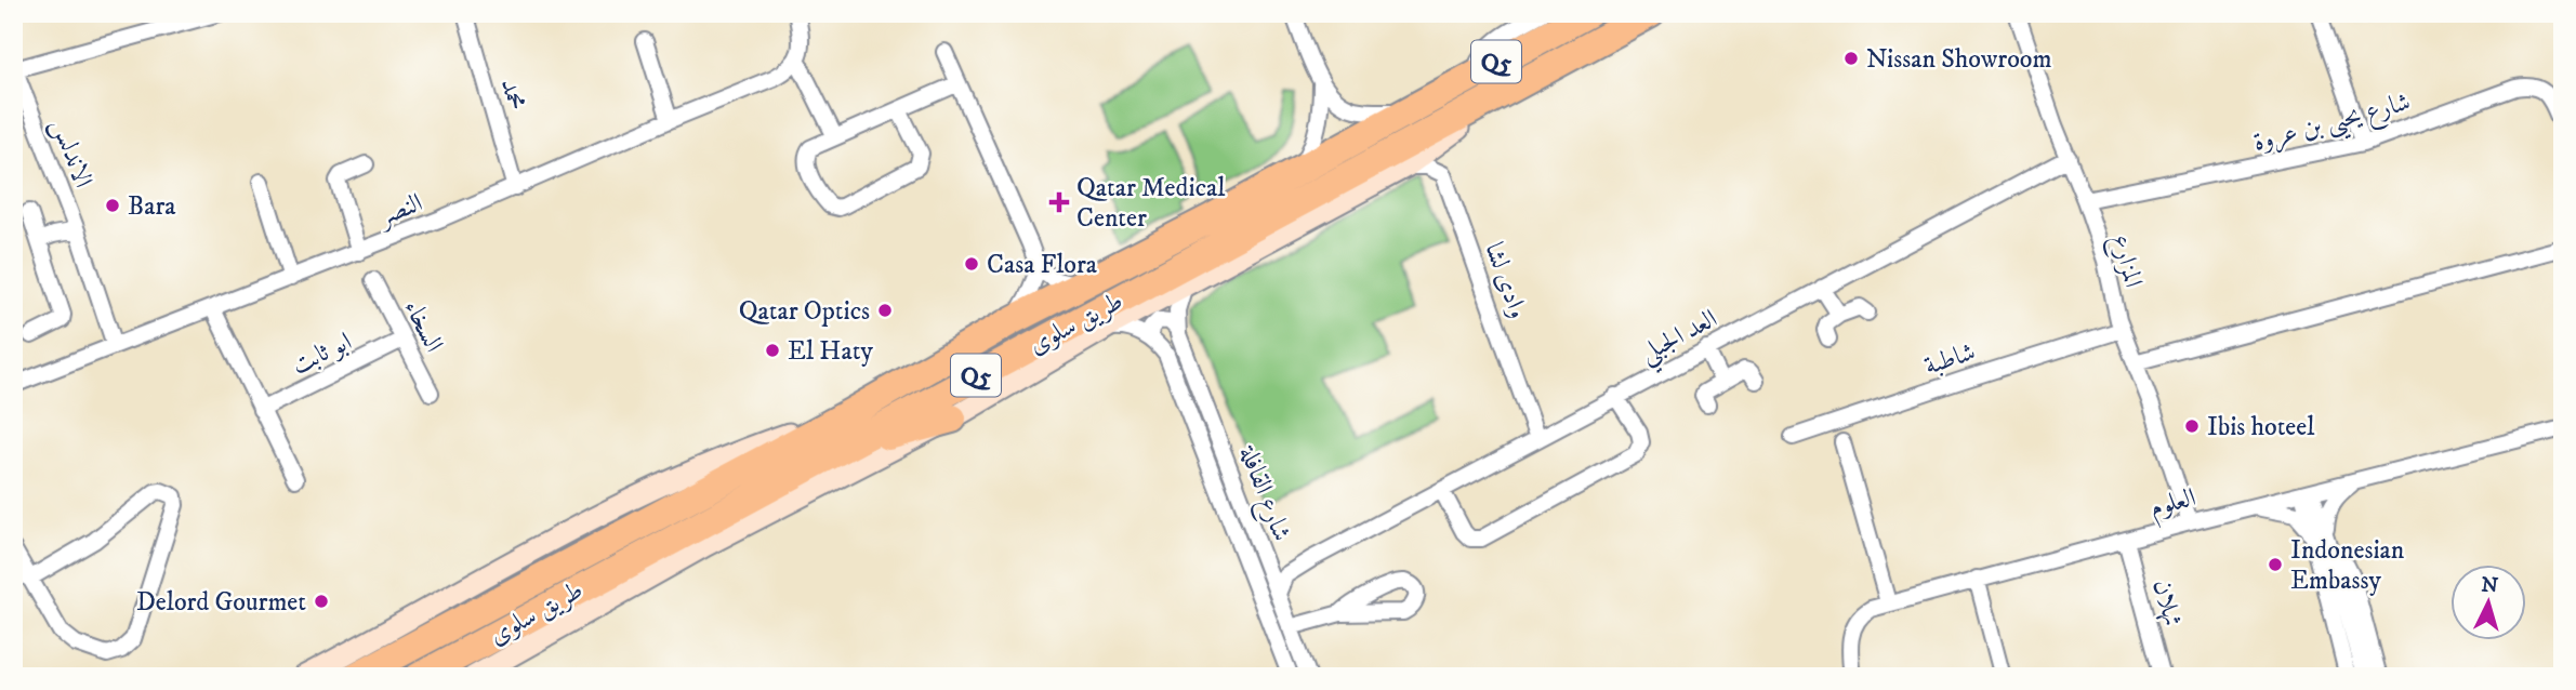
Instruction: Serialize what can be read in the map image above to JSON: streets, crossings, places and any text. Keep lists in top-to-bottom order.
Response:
{
  "streets": {
    "highway": ["Q5", "طريق سلوى"],
    "street": [
      "محمد",
      "شارع يحيى بن عروة",
      "الاندلس",
      "النصر",
      "المزارع",
      "وادى لشا",
      "السخاء",
      "العد الجبلي",
      "ابو ثابت",
      "شاطبة",
      "شارع القافلة",
      "العلوم",
      "ثهلان"
    ]
  },
  "crossings": [
    ["محمد", "النصر"],
    ["شارع يحيى بن عروة", "المزارع"],
    ["الاندلس", "النصر"],
    ["المزارع", "العد الجبلي"],
    ["المزارع", "شاطبة"],
    ["المزارع", "العلوم"],
    ["وادى لشا", "طريق سلوى"],
    ["وادى لشا", "العد الجبلي"],
    ["طريق سلوى", "شارع القافلة"],
    ["السخاء", "ابو ثابت"],
    ["العد الجبلي", "شارع القافلة"],
    ["العلوم", "ثهلان"]
  ],
  "places": {
    "other": [
      "Nissan Showroom",
      "Bara",
      "Casa Flora",
      "Qatar Optics",
      "El Haty",
      "Ibis hoteel",
      "Indonesian Embassy",
      "Delord Gourmet"
    ],
    "health": ["Qatar Medical Center"]
  },
  "north": "top"
}
